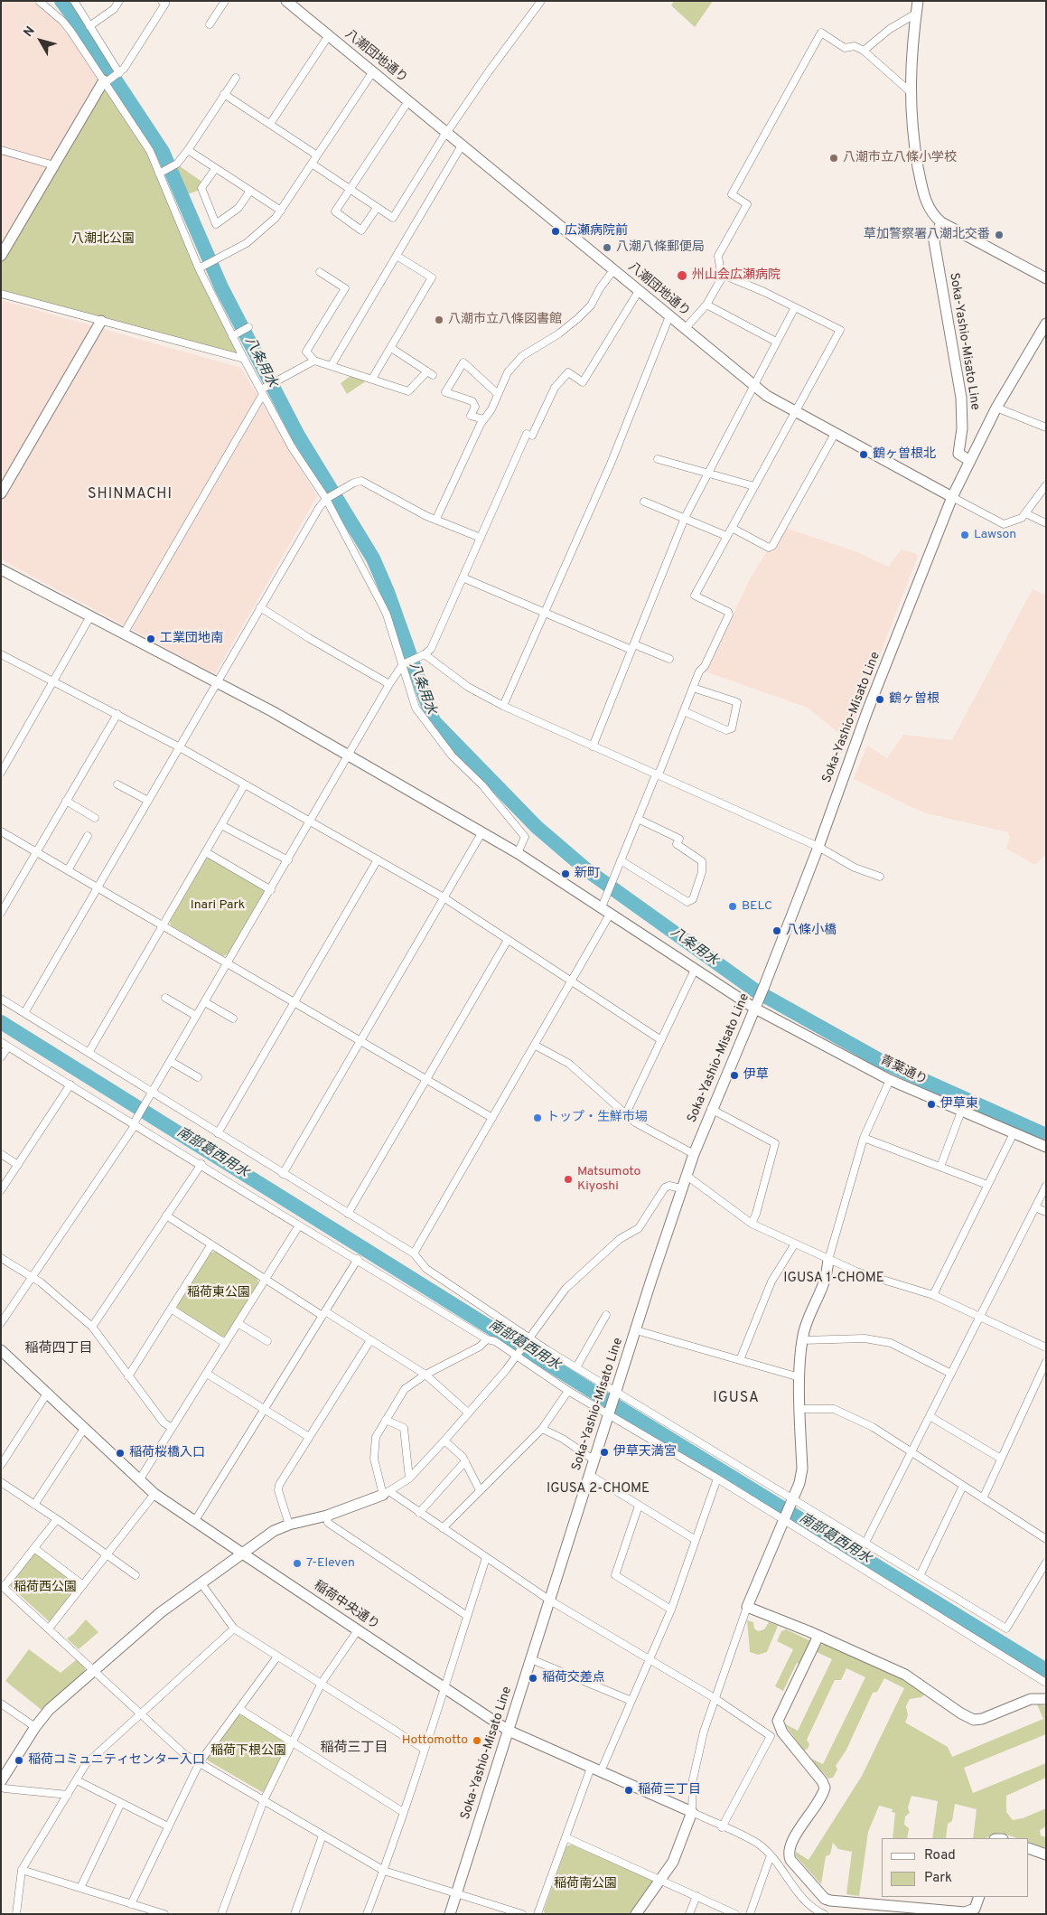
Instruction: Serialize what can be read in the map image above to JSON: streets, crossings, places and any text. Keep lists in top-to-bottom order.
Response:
{
  "streets": {
    "street": [
      "八潮団地通り",
      "Soka-Yashio-Misato Line",
      "青葉通り",
      "稲荷中央通り"
    ]
  },
  "crossings": [
    ["八潮団地通り", "Soka-Yashio-Misato Line"],
    ["Soka-Yashio-Misato Line", "青葉通り"],
    ["Soka-Yashio-Misato Line", "稲荷中央通り"]
  ],
  "districts": [
    "SHINMACHI",
    "IGUSA 1-CHOME",
    "稲荷四丁目",
    "IGUSA",
    "IGUSA 2-CHOME",
    "稲荷三丁目"
  ],
  "water": ["八条用水", "南部葛西用水"],
  "parks": [
    "八潮北公園",
    "Inari Park",
    "稲荷東公園",
    "稲荷西公園",
    "稲荷下根公園",
    "稲荷南公園"
  ],
  "places": [
    "八潮市立八條小学校",
    "広瀬病院前",
    "草加警察署八潮北交番",
    "八潮八條郵便局",
    "州山会広瀬病院",
    "八潮市立八條図書館",
    "鶴ヶ曽根北",
    "Lawson",
    "工業団地南",
    "鶴ヶ曽根",
    "新町",
    "BELC",
    "八條小橋",
    "伊草",
    "伊草東",
    "トップ・生鮮市場",
    "Matsumoto Kiyoshi",
    "伊草天満宮",
    "稲荷桜橋入口",
    "7-Eleven",
    "稲荷交差点",
    "Hottomotto",
    "稲荷コミュニティセンター入口",
    "稲荷三丁目"
  ],
  "legend": ["Road", "Park"],
  "north": "top left"
}
